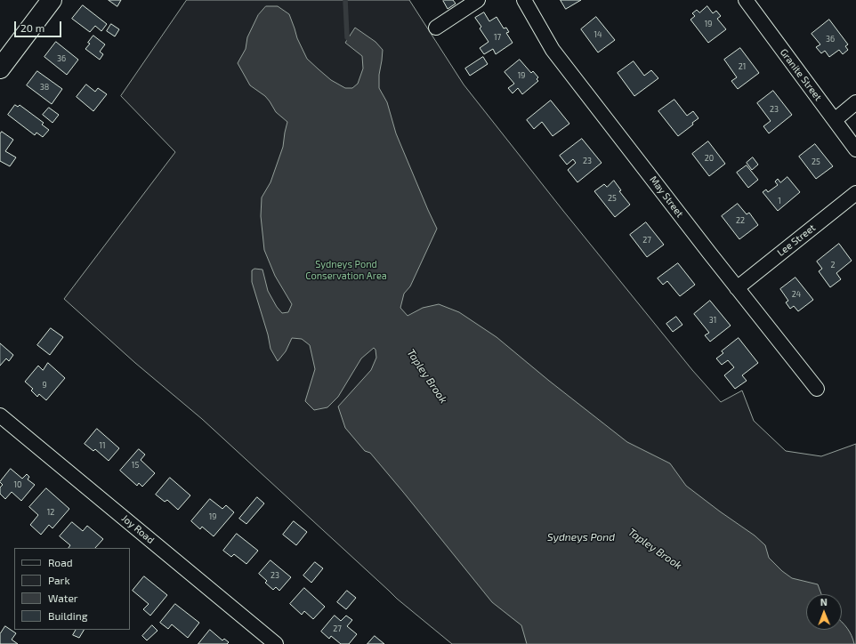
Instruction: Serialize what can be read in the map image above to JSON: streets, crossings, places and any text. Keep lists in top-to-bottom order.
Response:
{
  "streets": {
    "street": [
      "Granite Street",
      "May Street",
      "Lee Street",
      "Joy Road"
    ]
  },
  "crossings": [
    ["May Street", "Lee Street"]
  ],
  "water": ["Tapley Brook", "Sydneys Pond"],
  "parks": ["Sydneys Pond Conservation Area"],
  "house_numbers": [
    "19",
    "14",
    "17",
    "36",
    "36",
    "21",
    "19",
    "38",
    "23",
    "20",
    "23",
    "25",
    "25",
    "1",
    "22",
    "27",
    "2",
    "24",
    "31",
    "9",
    "11",
    "15",
    "10",
    "12",
    "19",
    "23",
    "27"
  ],
  "legend": [
    "Road",
    "Park",
    "Water",
    "Building"
  ],
  "scale_bar": "20 m",
  "north": "top"
}
